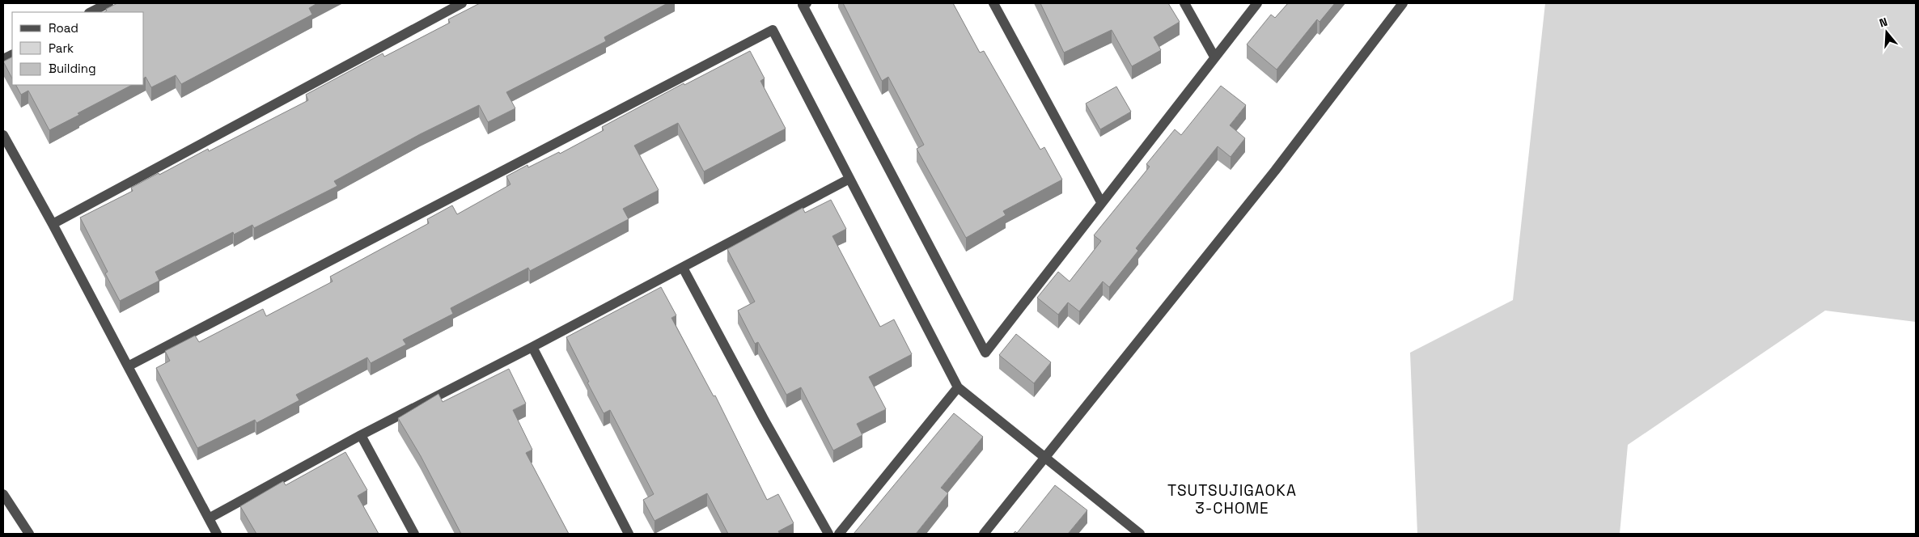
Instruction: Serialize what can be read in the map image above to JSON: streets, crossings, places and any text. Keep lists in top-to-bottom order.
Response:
{
  "districts": ["TSUTSUJIGAOKA 3-CHOME"],
  "legend": ["Road", "Park", "Building"],
  "north": "top"
}
